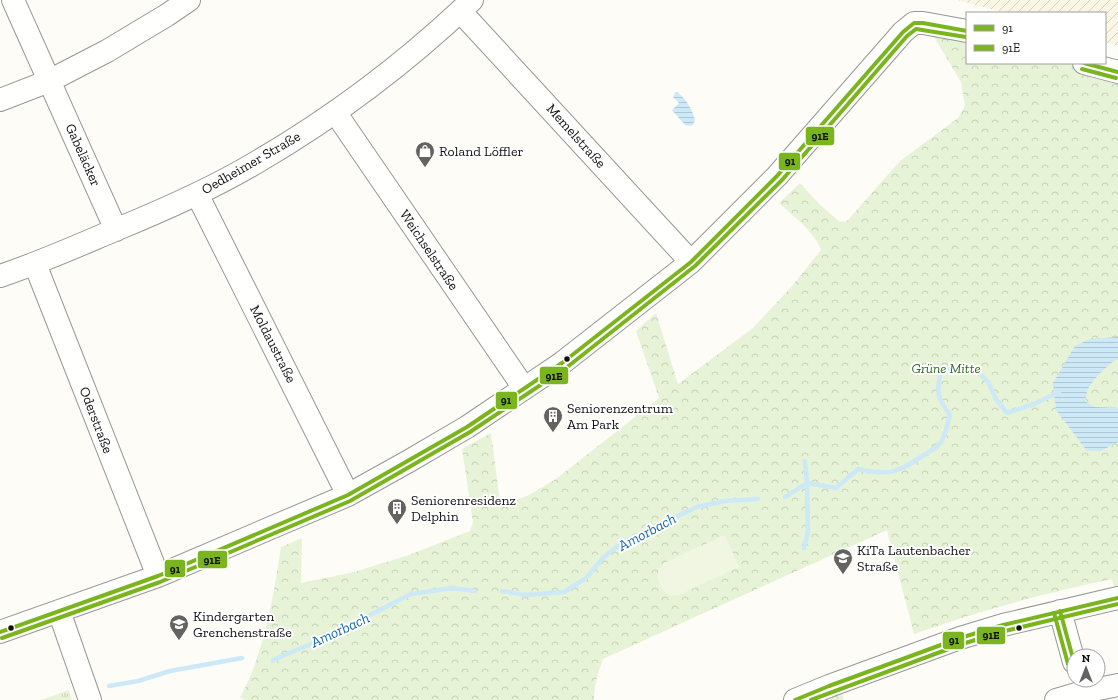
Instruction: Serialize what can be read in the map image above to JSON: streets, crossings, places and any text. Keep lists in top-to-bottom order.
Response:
{
  "streets": {
    "street": [
      "Memelstraße",
      "Gabeläcker",
      "Oedheimer Straße",
      "Weichselstraße",
      "Moldaustraße",
      "Oderstraße"
    ]
  },
  "crossings": [
    ["Memelstraße", "Oedheimer Straße"],
    ["Gabeläcker", "Oedheimer Straße"],
    ["Oedheimer Straße", "Weichselstraße"],
    ["Oedheimer Straße", "Moldaustraße"],
    ["Oedheimer Straße", "Oderstraße"]
  ],
  "water": ["Amorbach"],
  "parks": ["Grüne Mitte"],
  "places": {
    "shop": ["Roland Löffler"],
    "building": ["Seniorenzentrum Am Park", "Seniorenresidenz Delphin"],
    "school or university": ["KiTa Lautenbacher Straße", "Kindergarten Grenchenstraße"]
  },
  "lines": ["transit line 91", "transit line 91E"],
  "legend": ["91", "91E"],
  "north": "top"
}
